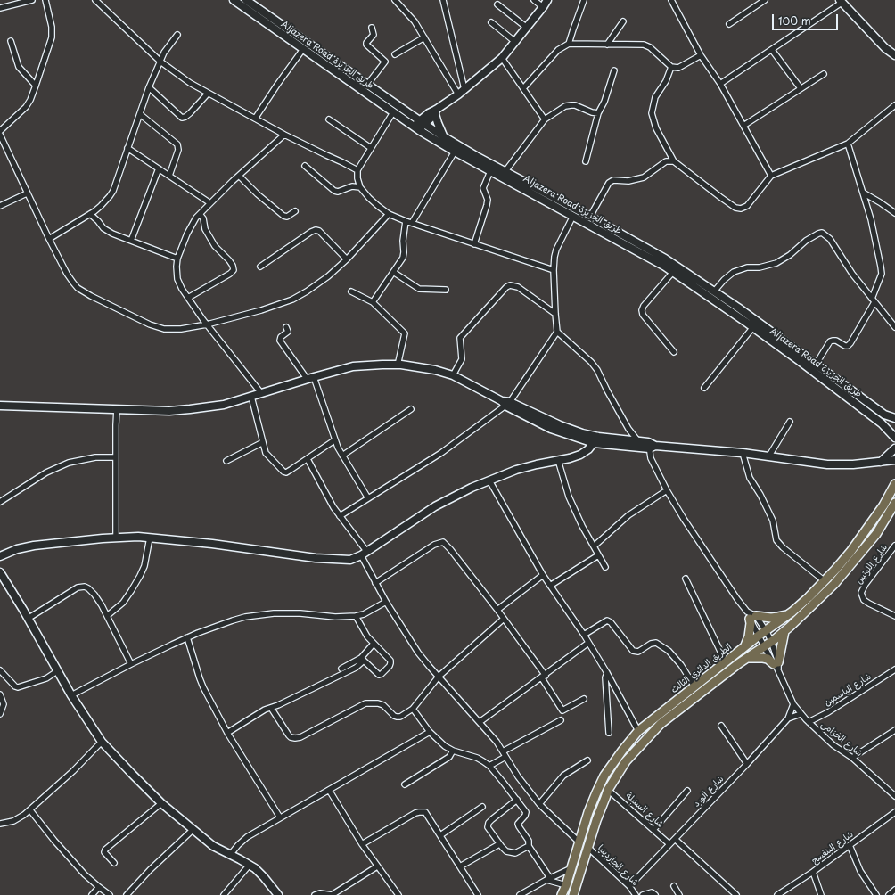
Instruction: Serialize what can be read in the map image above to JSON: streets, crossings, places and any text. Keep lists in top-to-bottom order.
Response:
{
  "streets": {
    "main road": ["الطريق الدائري الثالث"],
    "street": [
      "Aljazera Road طريق الجزيزة",
      "شارع اللوتس",
      "شارع الياسمين",
      "شارع الخزامى",
      "شارع الورد",
      "شارع السنبلة",
      "شارع البنفسج",
      "شارع الجاردينيا"
    ]
  },
  "crossings": [
    ["الطريق الدائري الثالث", "شارع السنبلة"],
    ["الطريق الدائري الثالث", "شارع الجاردينيا"],
    ["شارع الياسمين", "شارع الخزامى"],
    ["شارع الخزامى", "شارع الورد"],
    ["شارع الورد", "شارع السنبلة"],
    ["شارع الورد", "شارع الجاردينيا"]
  ],
  "scale_bar": "100 m"
}
